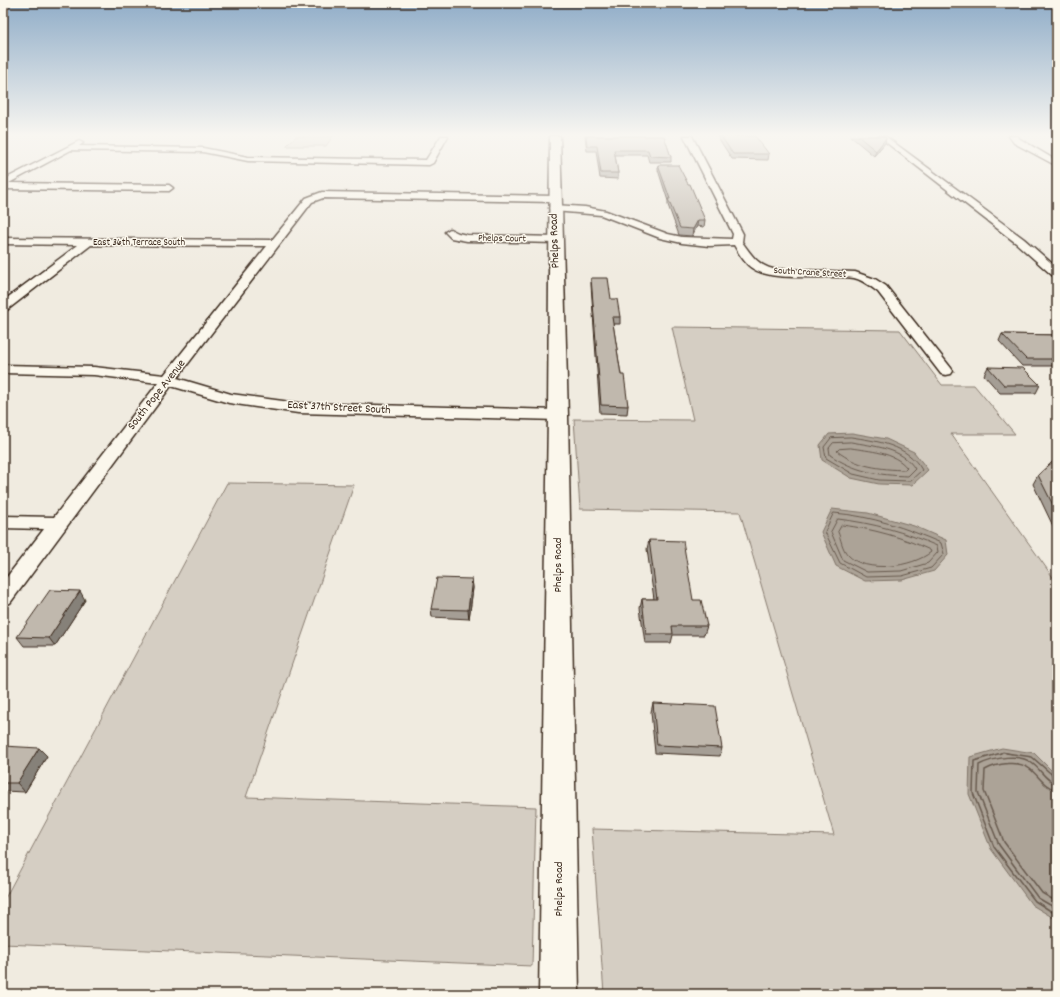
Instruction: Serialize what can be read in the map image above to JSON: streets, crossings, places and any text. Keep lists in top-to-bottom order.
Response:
{
  "streets": {
    "street": [
      "Phelps Court",
      "Phelps Road",
      "East 36th Terrace South",
      "South Crane Street",
      "South Pope Avenue",
      "East 37th Street South"
    ]
  },
  "crossings": [
    ["Phelps Court", "Phelps Road"],
    ["Phelps Road", "South Pope Avenue"],
    ["Phelps Road", "East 37th Street South"],
    ["East 36th Terrace South", "South Pope Avenue"],
    ["South Pope Avenue", "East 37th Street South"]
  ]
}
